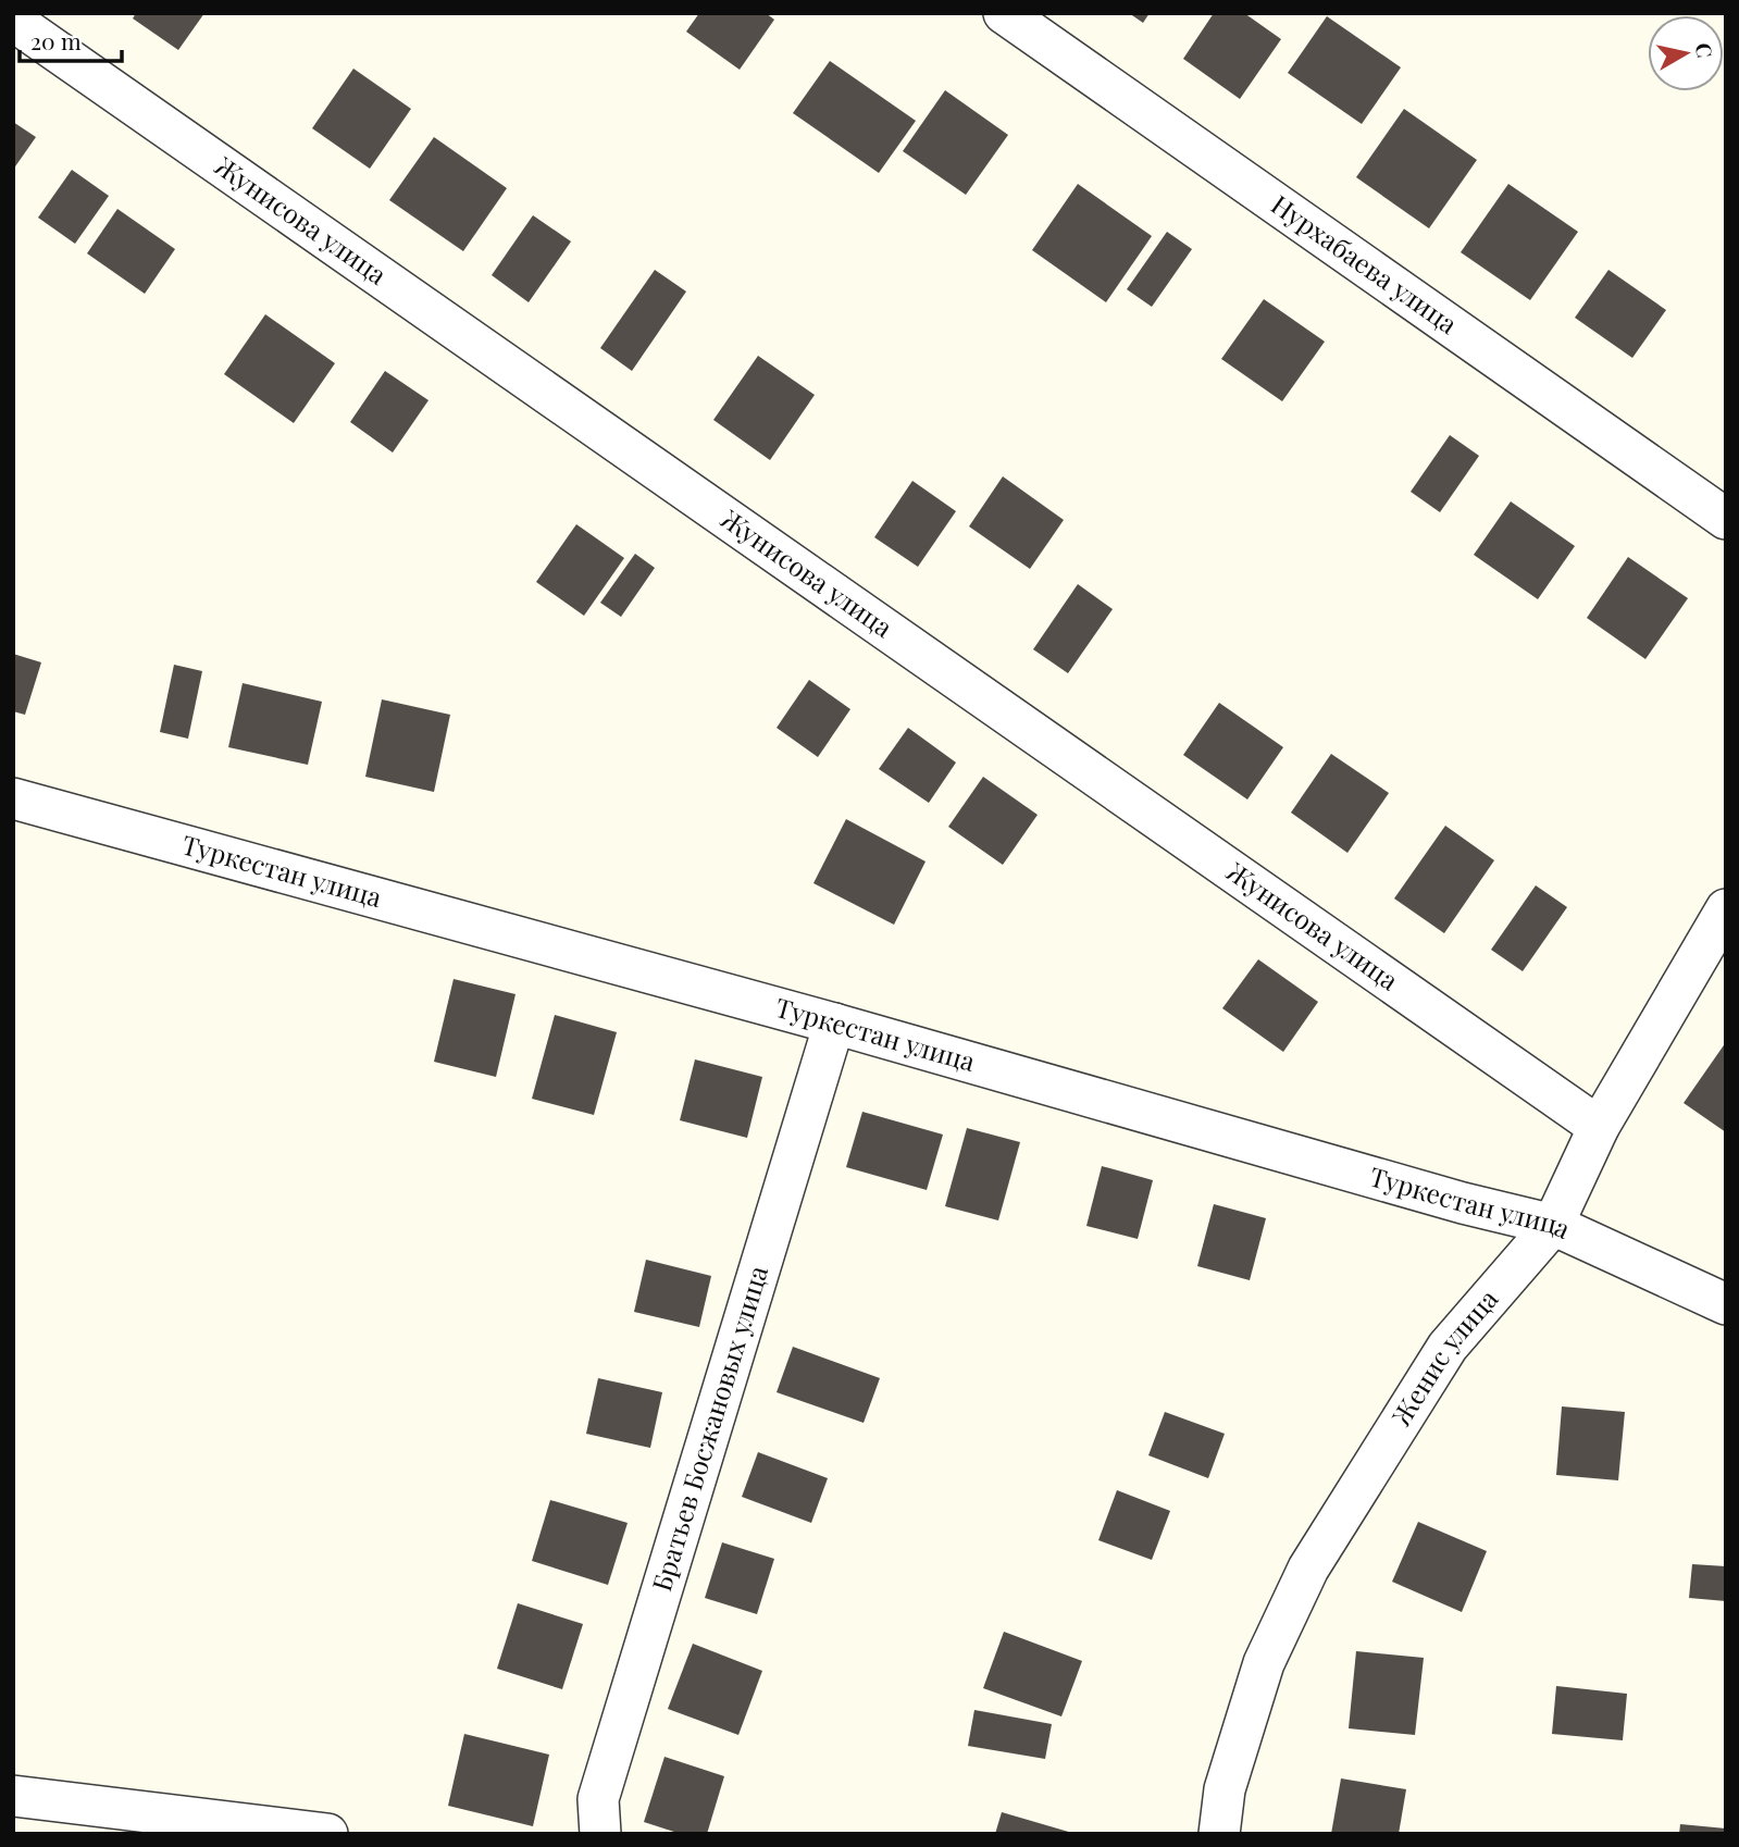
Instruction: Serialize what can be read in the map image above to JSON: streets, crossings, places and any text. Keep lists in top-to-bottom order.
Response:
{
  "streets": {
    "street": [
      "Жунисова улица",
      "Нурхабаева улица",
      "Туркестан улица",
      "Женис улица",
      "Братьев Босжановых улица"
    ]
  },
  "crossings": [
    ["Жунисова улица", "Женис улица"],
    ["Туркестан улица", "Женис улица"],
    ["Туркестан улица", "Братьев Босжановых улица"]
  ],
  "scale_bar": "20 m",
  "north": "right"
}
